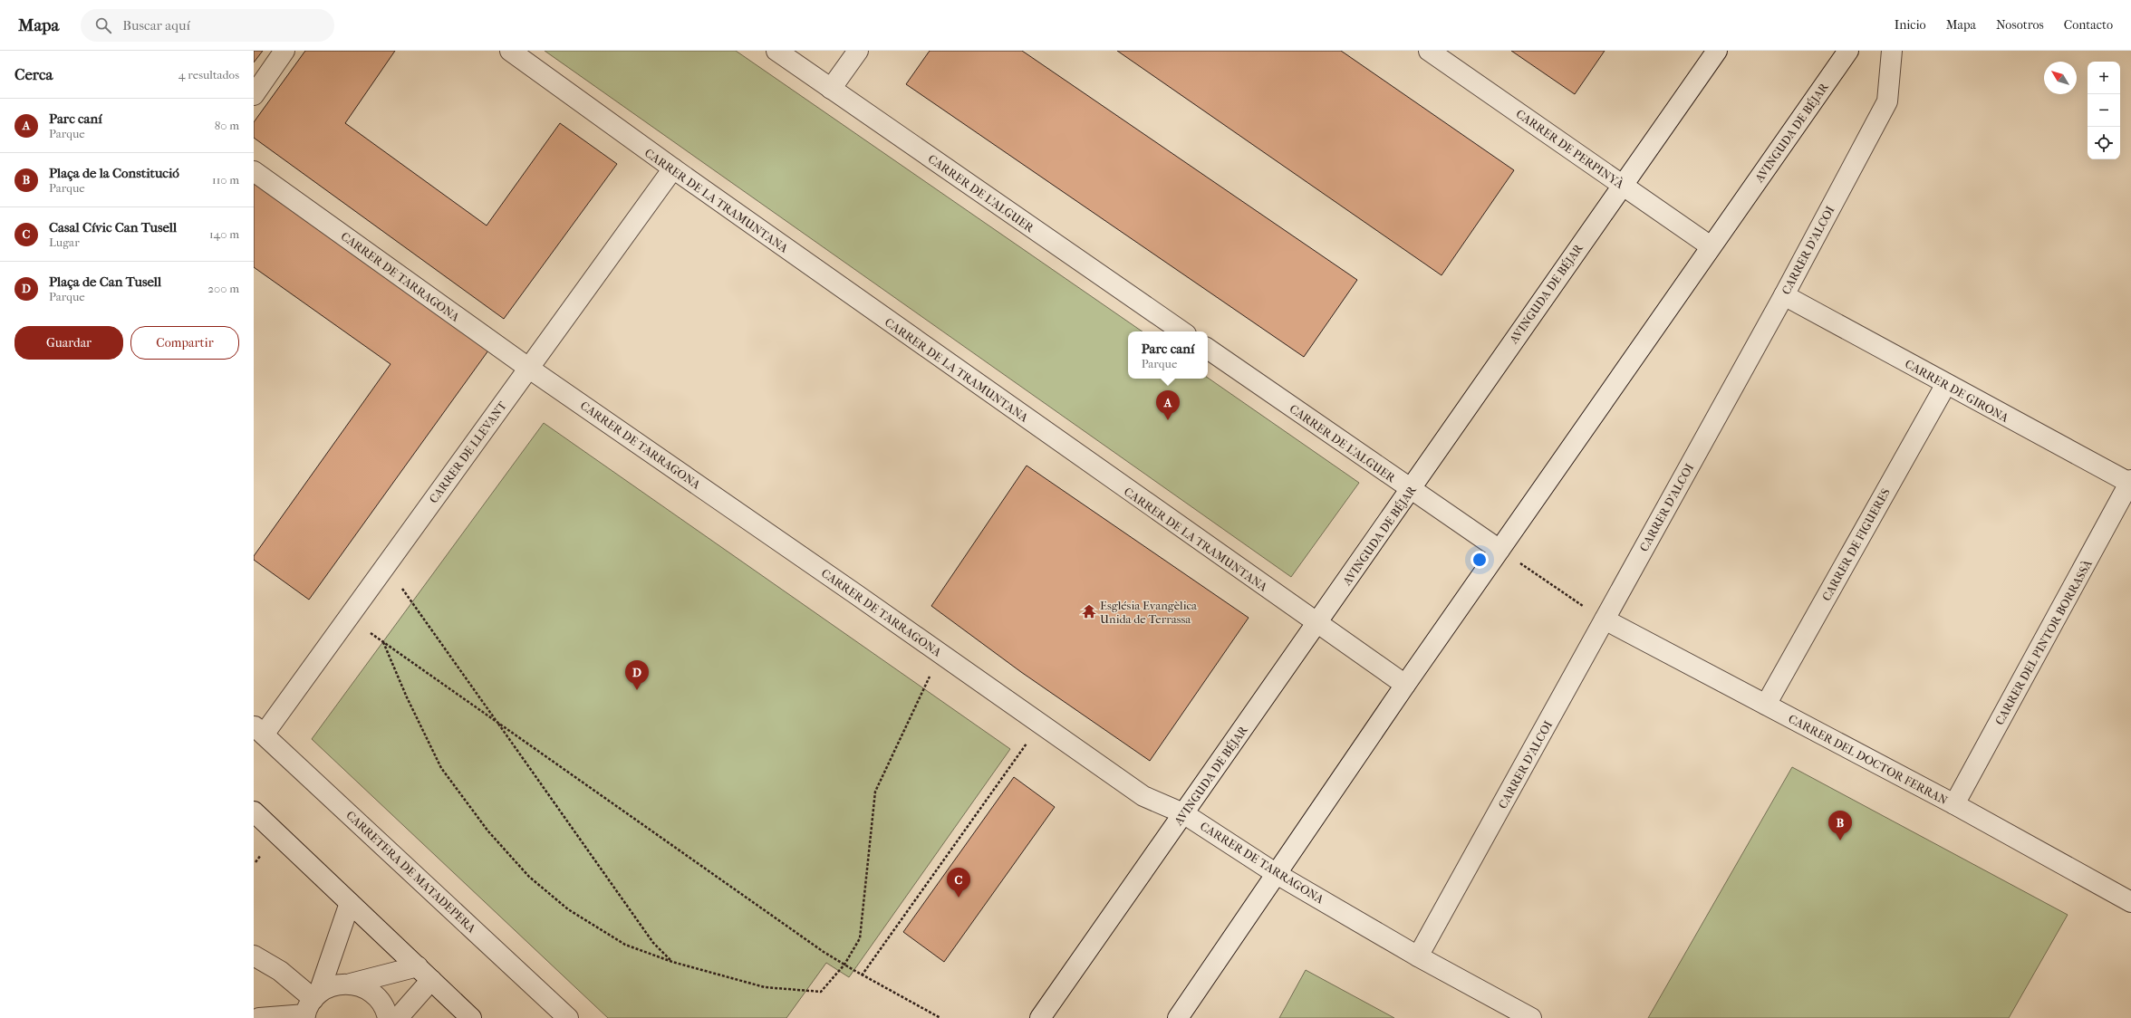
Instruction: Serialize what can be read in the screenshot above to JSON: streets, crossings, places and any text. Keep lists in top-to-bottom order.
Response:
{
  "streets": {
    "street": [
      "AVINGUDA DE BÉJAR",
      "CARRER DE PERPINYÀ",
      "CARRER DE L'ALGUER",
      "CARRER DE LA TRAMUNTANA",
      "CARRER D'ALCOI",
      "CARRER DE TARRAGONA",
      "CARRER DE GIRONA",
      "CARRER DE LLEVANT",
      "CARRER DE FIGUERES",
      "CARRER DEL PINTOR BORRASSÀ",
      "CARRER DEL DOCTOR FERRAN",
      "CARRETERA DE MATADEPERA"
    ]
  },
  "crossings": [
    ["AVINGUDA DE BÉJAR", "CARRER DE PERPINYÀ"],
    ["AVINGUDA DE BÉJAR", "CARRER DE L'ALGUER"],
    ["AVINGUDA DE BÉJAR", "CARRER DE LA TRAMUNTANA"],
    ["AVINGUDA DE BÉJAR", "CARRER DE TARRAGONA"],
    ["CARRER DE LA TRAMUNTANA", "CARRER DE LLEVANT"],
    ["CARRER D'ALCOI", "CARRER DE TARRAGONA"],
    ["CARRER D'ALCOI", "CARRER DE GIRONA"],
    ["CARRER D'ALCOI", "CARRER DEL DOCTOR FERRAN"],
    ["CARRER DE TARRAGONA", "CARRER DE LLEVANT"],
    ["CARRER DE GIRONA", "CARRER DE FIGUERES"],
    ["CARRER DE GIRONA", "CARRER DEL PINTOR BORRASSÀ"],
    ["CARRER DE LLEVANT", "CARRETERA DE MATADEPERA"],
    ["CARRER DE FIGUERES", "CARRER DEL DOCTOR FERRAN"],
    ["CARRER DEL PINTOR BORRASSÀ", "CARRER DEL DOCTOR FERRAN"]
  ],
  "places": {
    "temple": ["Església Evangèlica Unida de Terrassa"]
  },
  "north": "top left",
  "page": {
    "header": "Mapa",
    "search": "Buscar aquí",
    "nav": [
      "Inicio",
      "Mapa",
      "Nosotros",
      "Contacto"
    ],
    "heading": ["Cerca", "4 resultados"],
    "map_buttons": ["+", "−"],
    "list": [
      {
        "mark": "A",
        "name": "Parc caní",
        "note": "Parque",
        "value": "80 m"
      },
      {
        "mark": "B",
        "name": "Plaça de la Constitució",
        "note": "Parque",
        "value": "110 m"
      },
      {
        "mark": "C",
        "name": "Casal Cívic Can Tusell",
        "note": "Lugar",
        "value": "140 m"
      },
      {
        "mark": "D",
        "name": "Plaça de Can Tusell",
        "note": "Parque",
        "value": "200 m"
      }
    ],
    "buttons": ["Guardar", "Compartir"],
    "popup": ["Parc caní", "Parque"],
    "pins": [
      "A",
      "D",
      "B",
      "C"
    ]
  }
}
